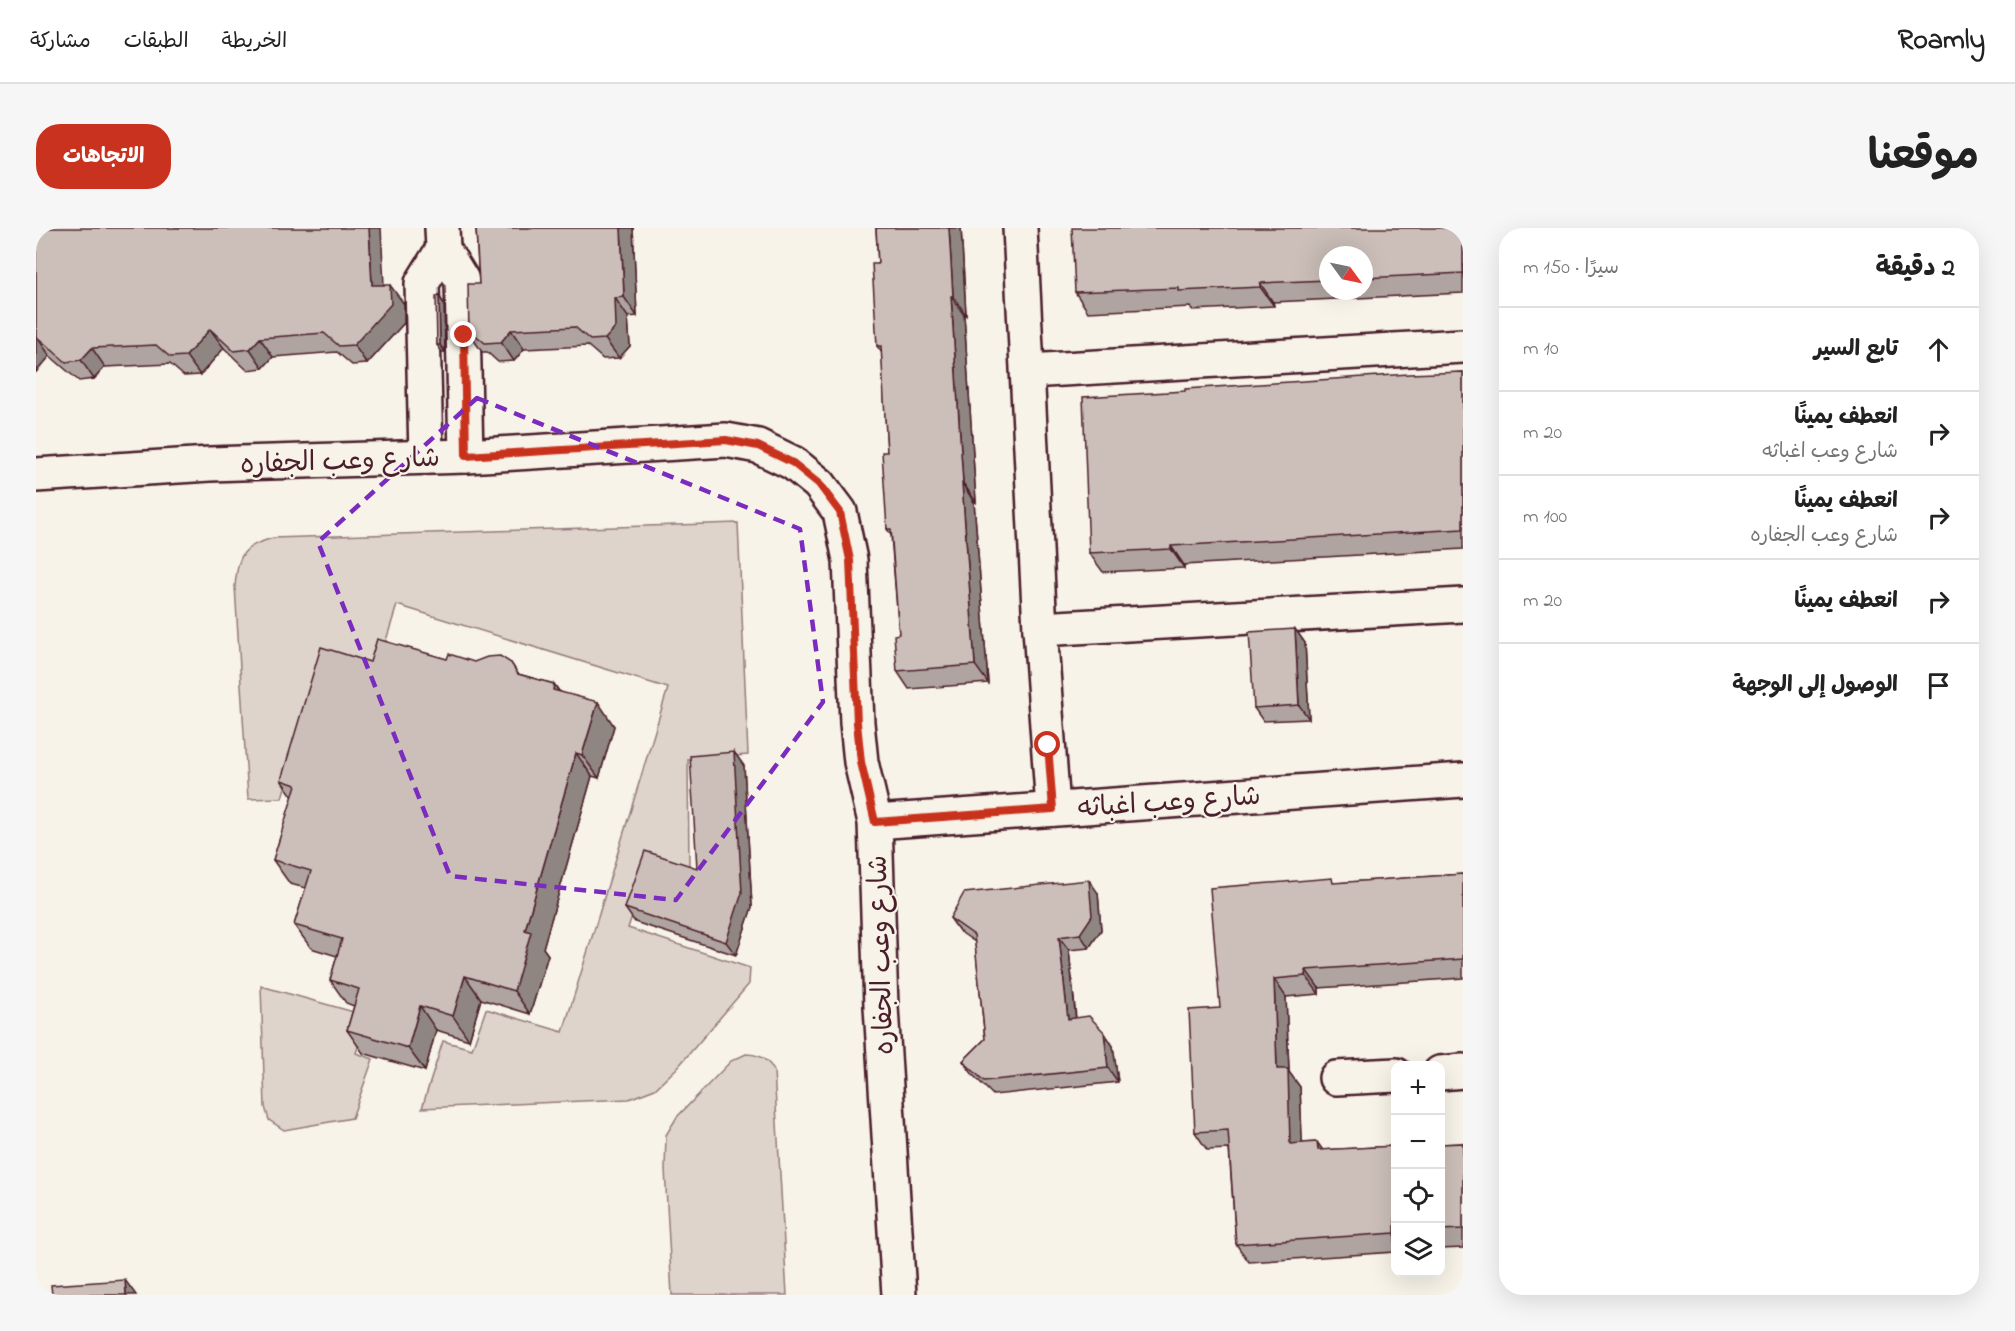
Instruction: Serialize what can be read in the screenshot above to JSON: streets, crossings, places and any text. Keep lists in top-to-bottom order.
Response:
{
  "streets": {
    "street": ["شارع وعب الجفاره", "شارع وعب اغباثه"]
  },
  "crossings": [
    ["شارع وعب الجفاره", "شارع وعب اغباثه"]
  ],
  "north": "bottom right",
  "page": {
    "header": "Roamly",
    "nav": ["الخريطة", "الطبقات", "مشاركة"],
    "title": "موقعنا",
    "buttons": "الاتجاهات",
    "heading": ["2 دقيقة", "سيرًا · 150 m"],
    "list": [
      ["تابع السير", "10 m"],
      ["انعطف يمينًا", "شارع وعب اغباثه", "20 m"],
      ["انعطف يمينًا", "شارع وعب الجفاره", "100 m"],
      ["انعطف يمينًا", "20 m"],
      "الوصول إلى الوجهة"
    ],
    "map_buttons": ["+", "−"]
  }
}
